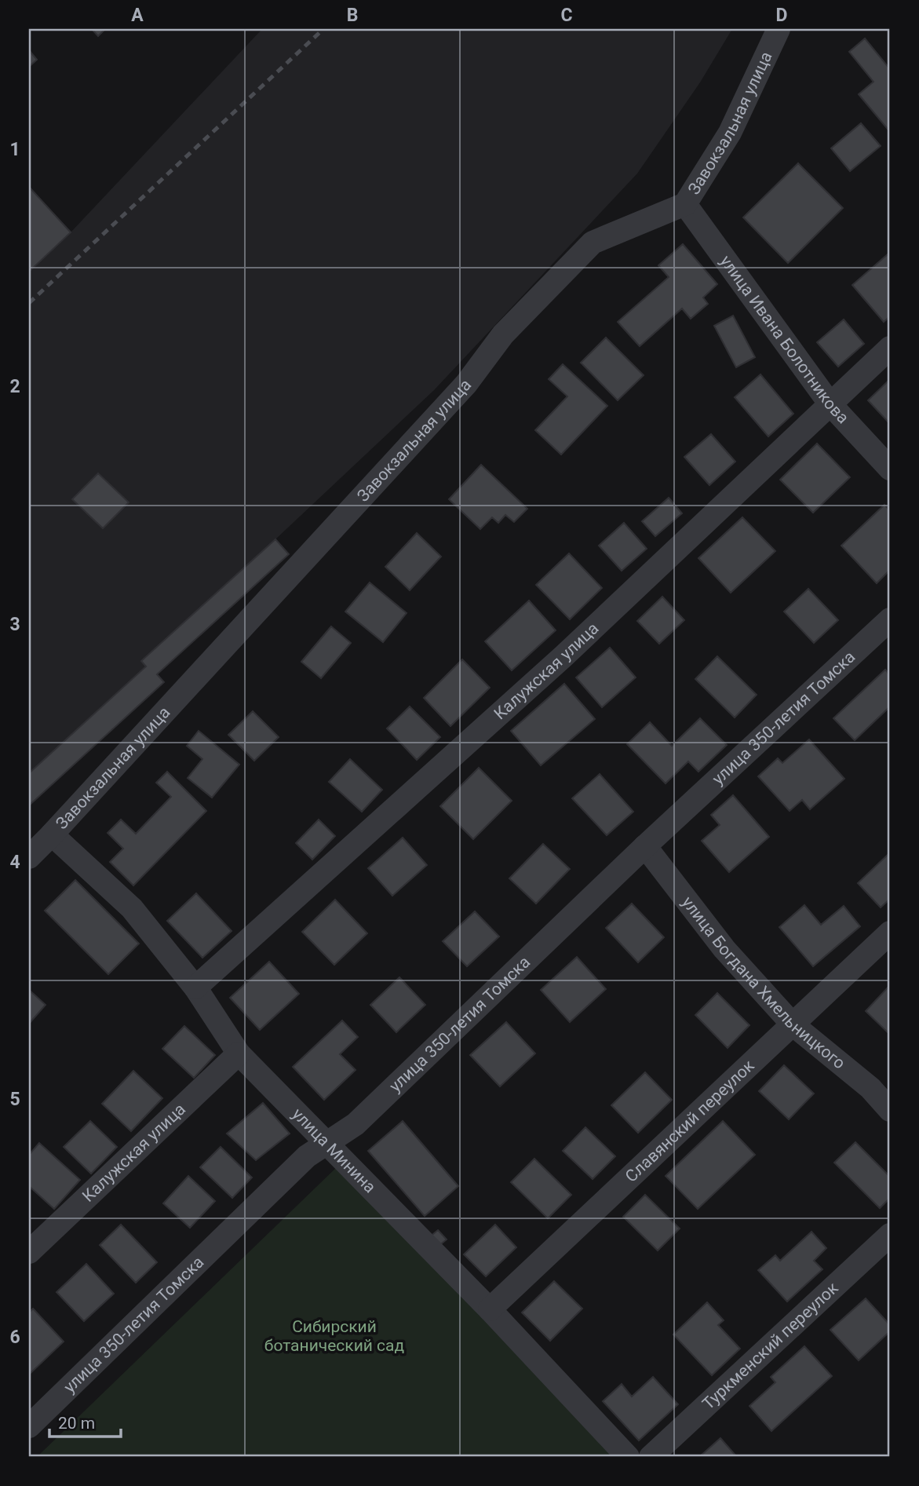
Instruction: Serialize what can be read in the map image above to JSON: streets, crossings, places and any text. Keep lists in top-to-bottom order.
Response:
{
  "streets": {
    "street": [
      "Завокзальная улица",
      "улица Ивана Болотникова",
      "Калужская улица",
      "улица 350-летия Томска",
      "улица Богдана Хмельницкого",
      "Славянский переулок",
      "улица Минина",
      "Туркменский переулок"
    ]
  },
  "crossings": [
    ["Завокзальная улица", "улица Ивана Болотникова"],
    ["Завокзальная улица", "улица Минина"],
    ["улица Ивана Болотникова", "Калужская улица"],
    ["Калужская улица", "улица Минина"],
    ["улица 350-летия Томска", "улица Богдана Хмельницкого"],
    ["улица 350-летия Томска", "улица Минина"],
    ["улица Богдана Хмельницкого", "Славянский переулок"],
    ["Славянский переулок", "улица Минина"]
  ],
  "parks": ["Сибирский ботанический сад"],
  "scale_bar": "20 m",
  "grid": {
    "columns": [
      "A",
      "B",
      "C",
      "D"
    ],
    "rows": [
      "1",
      "2",
      "3",
      "4",
      "5",
      "6"
    ]
  }
}
